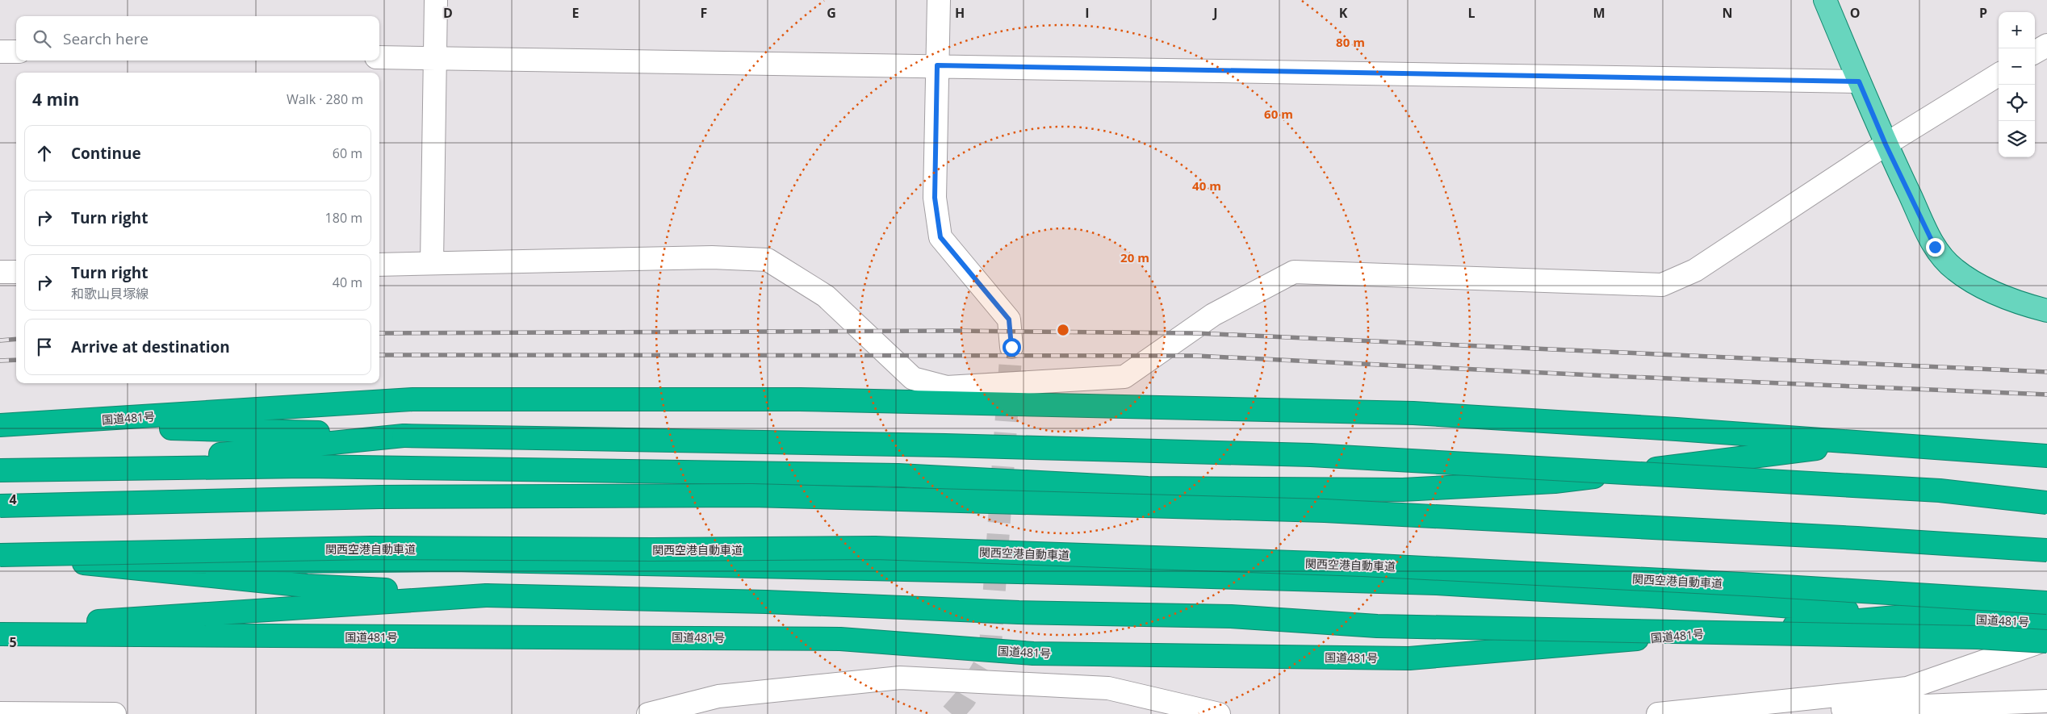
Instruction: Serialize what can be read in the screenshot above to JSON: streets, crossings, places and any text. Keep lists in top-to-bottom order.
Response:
{
  "streets": {
    "highway": ["国道481号", "関西空港自動車道"]
  },
  "page": {
    "map_buttons": ["+", "−"],
    "search": "Search here",
    "heading": ["4 min", "Walk · 280 m"],
    "list": [
      ["Continue", "60 m"],
      ["Turn right", "180 m"],
      ["Turn right", "和歌山貝塚線", "40 m"],
      "Arrive at destination"
    ]
  },
  "grid": {
    "columns": [
      "D",
      "E",
      "F",
      "G",
      "H",
      "I",
      "J",
      "K",
      "L",
      "M",
      "N",
      "O",
      "P"
    ],
    "rows": ["4", "5"]
  },
  "rings": [
    "80 m",
    "60 m",
    "40 m",
    "20 m"
  ]
}
